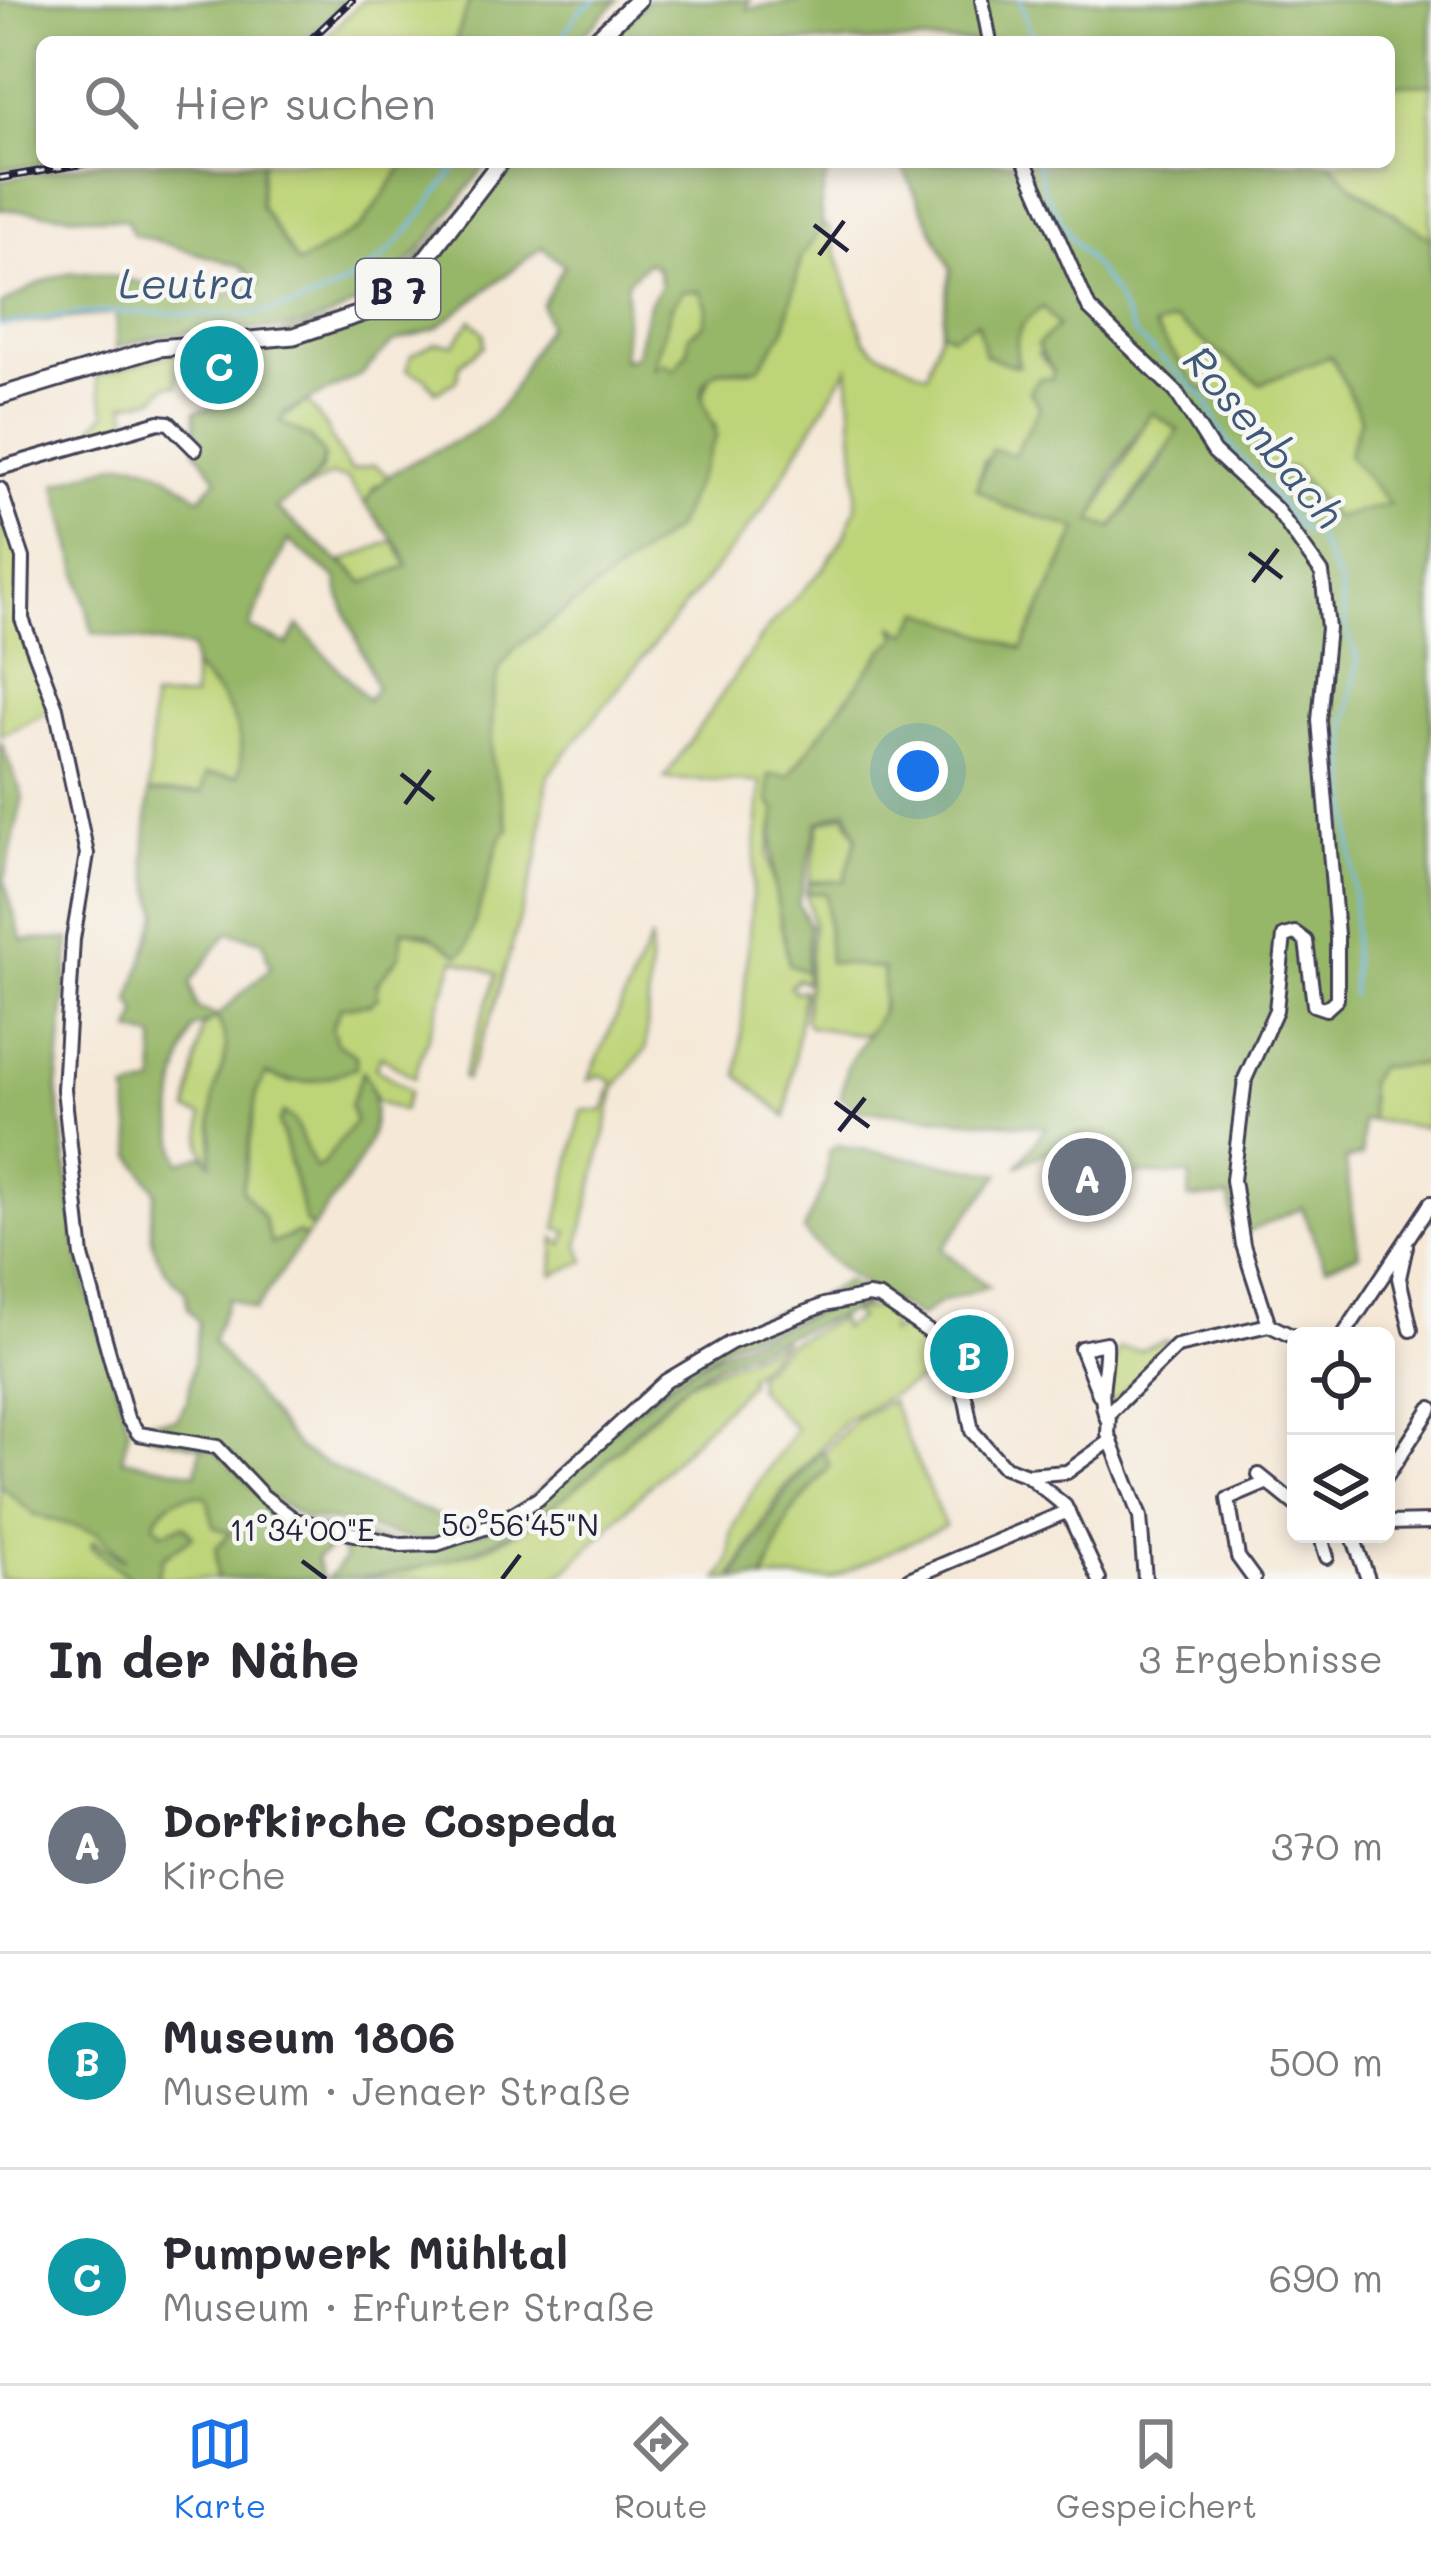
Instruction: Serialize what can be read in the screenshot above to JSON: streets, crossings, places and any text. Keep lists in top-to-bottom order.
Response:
{
  "streets": {
    "main road": ["B 7"]
  },
  "water": ["Leutra", "Rosenbach"],
  "page": {
    "search": "Hier suchen",
    "pins": ["C", "A", "B"],
    "heading": ["In der Nähe", "3 Ergebnisse"],
    "list": [
      {
        "mark": "A",
        "name": "Dorfkirche Cospeda",
        "note": "Kirche",
        "value": "370 m"
      },
      {
        "mark": "B",
        "name": "Museum 1806",
        "note": "Museum · Jenaer Straße",
        "value": "500 m"
      },
      {
        "mark": "C",
        "name": "Pumpwerk Mühltal",
        "note": "Museum · Erfurter Straße",
        "value": "690 m"
      }
    ],
    "nav": ["Karte", "Route", "Gespeichert"]
  },
  "coordinates": ["50°56'45\"N", "11°34'00\"E"]
}
